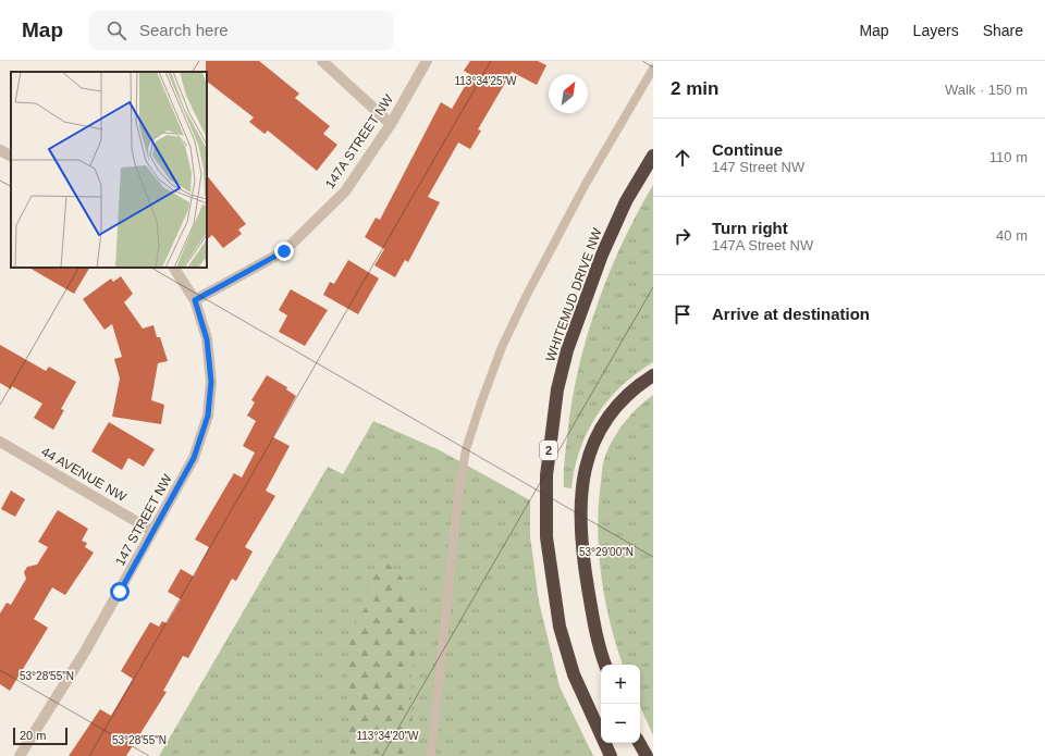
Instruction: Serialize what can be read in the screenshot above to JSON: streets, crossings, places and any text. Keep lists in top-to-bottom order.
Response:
{
  "streets": {
    "highway": ["WHITEMUD DRIVE NW", "2"],
    "street": ["147A STREET NW", "44 AVENUE NW", "147 STREET NW"]
  },
  "crossings": [
    ["147A STREET NW", "147 STREET NW"],
    ["44 AVENUE NW", "147 STREET NW"]
  ],
  "scale_bar": "20 m",
  "north": "top right",
  "page": {
    "header": "Map",
    "search": "Search here",
    "nav": ["Map", "Layers", "Share"],
    "heading": ["2 min", "Walk · 150 m"],
    "list": [
      ["Continue", "147 Street NW", "110 m"],
      ["Turn right", "147A Street NW", "40 m"],
      "Arrive at destination"
    ],
    "map_buttons": ["+", "−"],
    "scale": "20 m"
  },
  "coordinates": [
    "113°34'25\"W",
    "53°29'00\"N",
    "53°28'55\"N",
    "113°34'20\"W"
  ]
}
